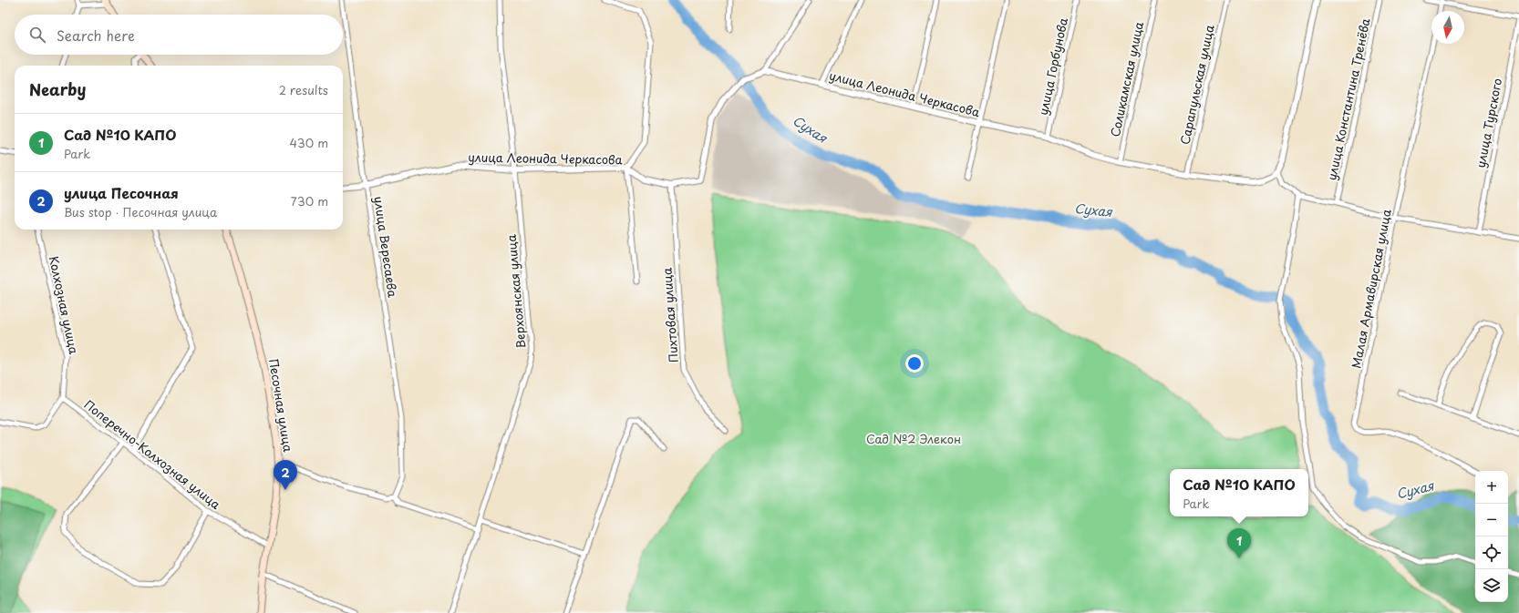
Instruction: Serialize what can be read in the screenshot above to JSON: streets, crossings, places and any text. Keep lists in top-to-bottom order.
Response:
{
  "streets": {
    "main road": ["Песочная улица"],
    "street": [
      "улица Горбунова",
      "Соликамская улица",
      "Сарапульская улица",
      "улица Леонида Черкасова",
      "улица Константина Тренёва",
      "улица Турского",
      "улица Вересаева",
      "Малая Армавирская улица",
      "Верхоянская улица",
      "Колхозная улица",
      "Пихтовая улица",
      "Поперечно-Колхозная улица"
    ]
  },
  "crossings": [
    ["улица Горбунова", "улица Леонида Черкасова"],
    ["Соликамская улица", "улица Леонида Черкасова"],
    ["Сарапульская улица", "улица Леонида Черкасова"],
    ["улица Леонида Черкасова", "улица Вересаева"],
    ["улица Леонида Черкасова", "Верхоянская улица"],
    ["улица Леонида Черкасова", "Пихтовая улица"],
    ["Колхозная улица", "Поперечно-Колхозная улица"],
    ["Песочная улица", "Поперечно-Колхозная улица"]
  ],
  "water": ["Сухая"],
  "parks": ["Сад №2 Элекон"],
  "north": "bottom",
  "page": {
    "search": "Search here",
    "heading": ["Nearby", "2 results"],
    "list": [
      {
        "mark": "1",
        "name": "Сад №10 КАПО",
        "note": "Park",
        "value": "430 m"
      },
      {
        "mark": "2",
        "name": "улица Песочная",
        "note": "Bus stop · Песочная улица",
        "value": "730 m"
      }
    ],
    "pins": ["2", "1"],
    "popup": ["Сад №10 КАПО", "Park"],
    "map_buttons": ["+", "−"]
  }
}
